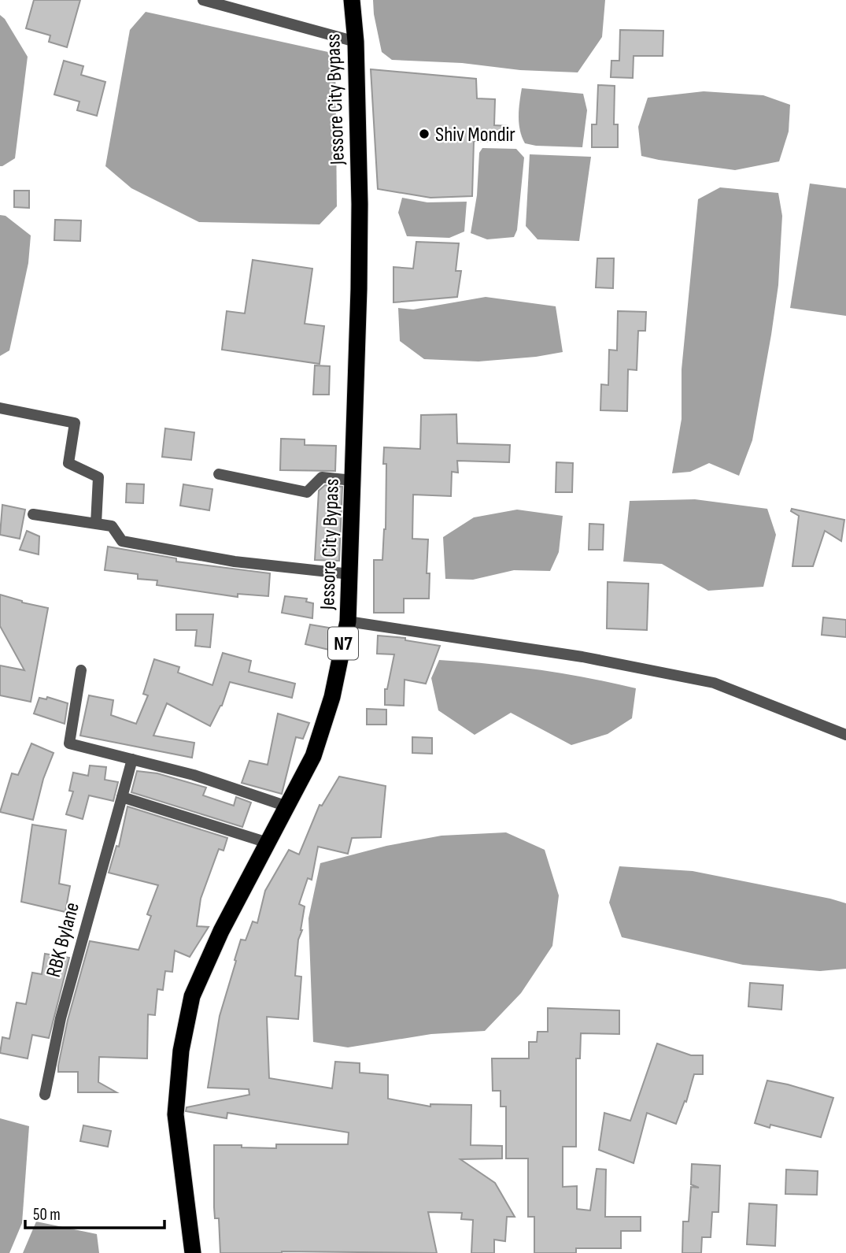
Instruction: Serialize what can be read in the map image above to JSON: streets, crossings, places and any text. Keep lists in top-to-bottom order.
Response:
{
  "streets": {
    "highway": ["Jessore City Bypass", "N7"],
    "street": ["RBK Bylane"]
  },
  "places": ["Shiv Mondir"],
  "scale_bar": "50 m"
}
